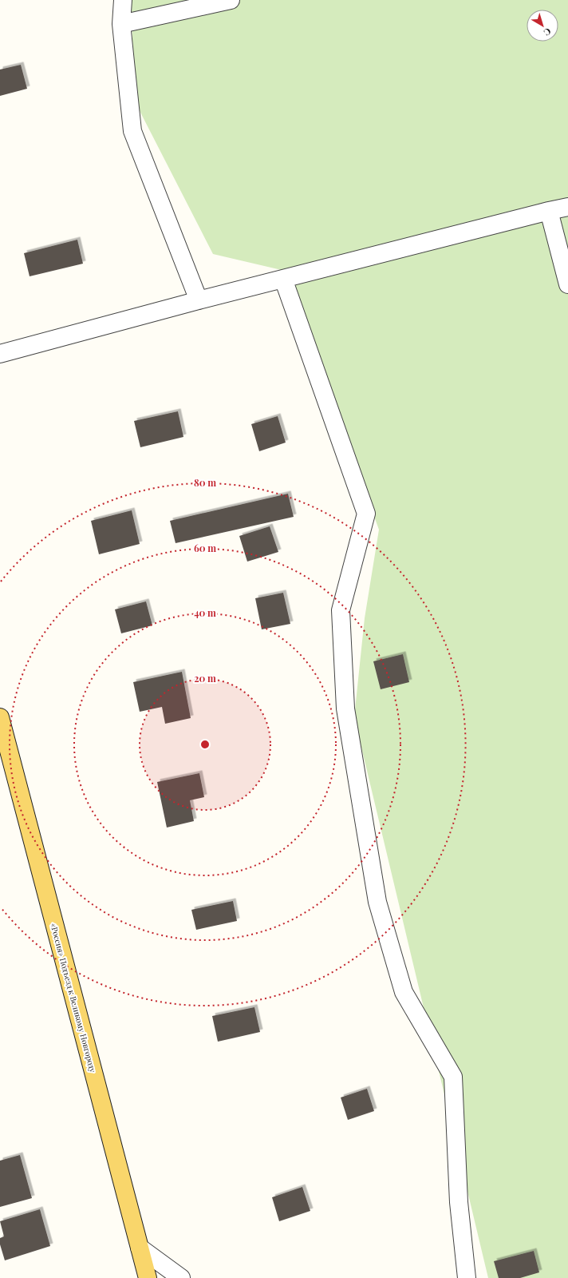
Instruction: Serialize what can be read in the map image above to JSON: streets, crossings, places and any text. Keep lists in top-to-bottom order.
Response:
{
  "streets": {
    "main road": ["«Россия» Подъезд к Великому Новгороду"]
  },
  "north": "bottom right",
  "rings": [
    "80 m",
    "60 m",
    "40 m",
    "20 m"
  ]
}
